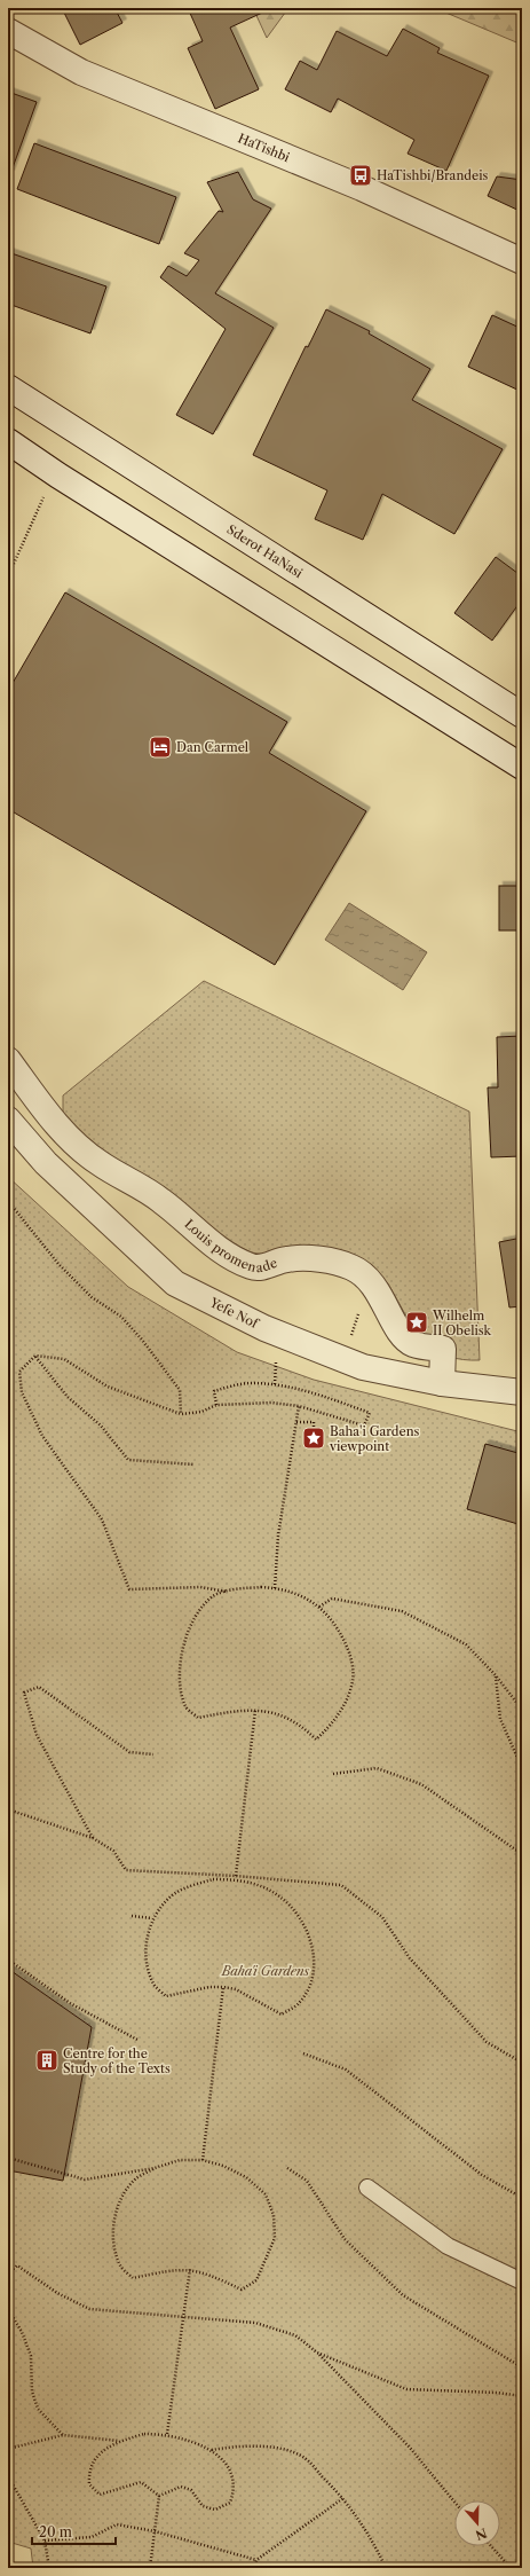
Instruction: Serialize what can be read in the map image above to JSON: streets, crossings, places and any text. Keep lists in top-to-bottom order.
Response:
{
  "streets": {
    "street": [
      "HaTishbi",
      "Sderot HaNasi",
      "Louis promenade",
      "Yefe Nof"
    ]
  },
  "crossings": [
    ["Louis promenade", "Yefe Nof"]
  ],
  "parks": ["Baha'i Gardens"],
  "places": {
    "bus stop": ["HaTishbi/Brandeis"],
    "hotel": ["Dan Carmel"],
    "place": ["Wilhelm II Obelisk", "Baha'i Gardens viewpoint"],
    "building": ["Centre for the Study of the Texts"]
  },
  "scale_bar": "20 m",
  "north": "bottom"
}
